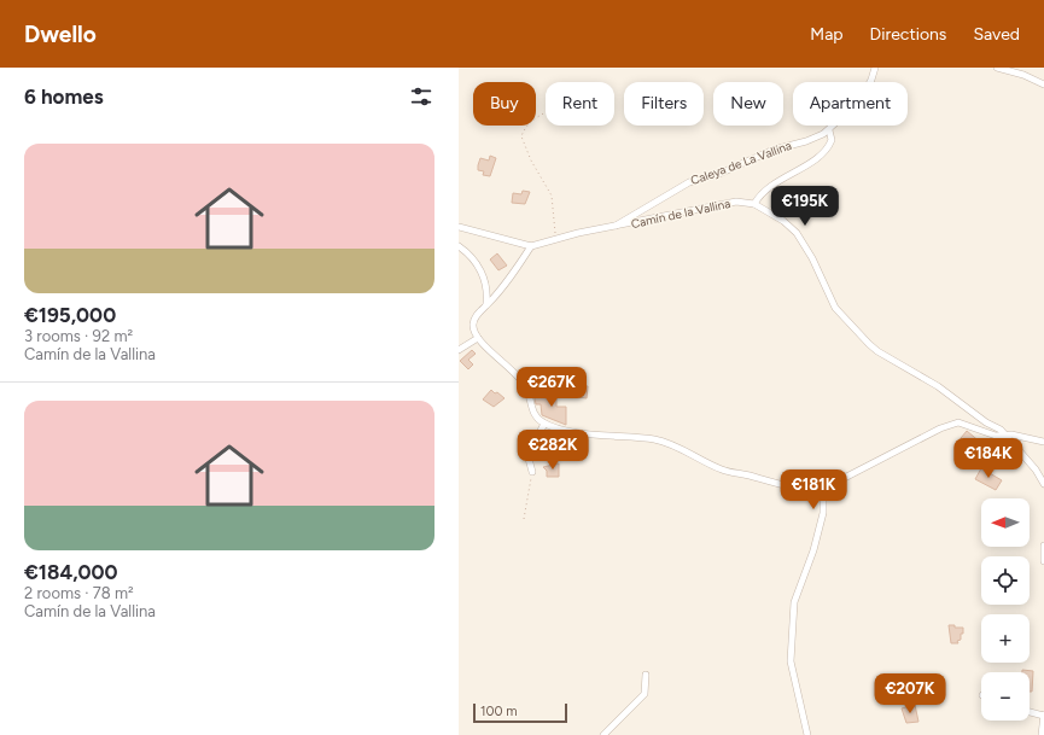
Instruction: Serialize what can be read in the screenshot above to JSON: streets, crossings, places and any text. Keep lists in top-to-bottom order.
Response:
{
  "streets": {
    "street": ["Caleya de La Vallina", "Camín de la Vallina"]
  },
  "crossings": [
    ["Caleya de La Vallina", "Camín de la Vallina"]
  ],
  "scale_bar": "100 m",
  "north": "left",
  "page": {
    "header": "Dwello",
    "nav": ["Map", "Directions", "Saved"],
    "heading": "6 homes",
    "chip": [
      "Buy",
      "Rent",
      "Filters",
      "New",
      "Apartment"
    ],
    "list": [
      {
        "name": "€195,000",
        "note": "3 rooms · 92 m² · Camín de la Vallina"
      },
      {
        "name": "€184,000",
        "note": "2 rooms · 78 m² · Camín de la Vallina"
      }
    ],
    "price": [
      "€195K",
      "€267K",
      "€282K",
      "€184K",
      "€181K",
      "€207K"
    ],
    "map_buttons": ["+", "−"],
    "scale": "100 m"
  }
}
